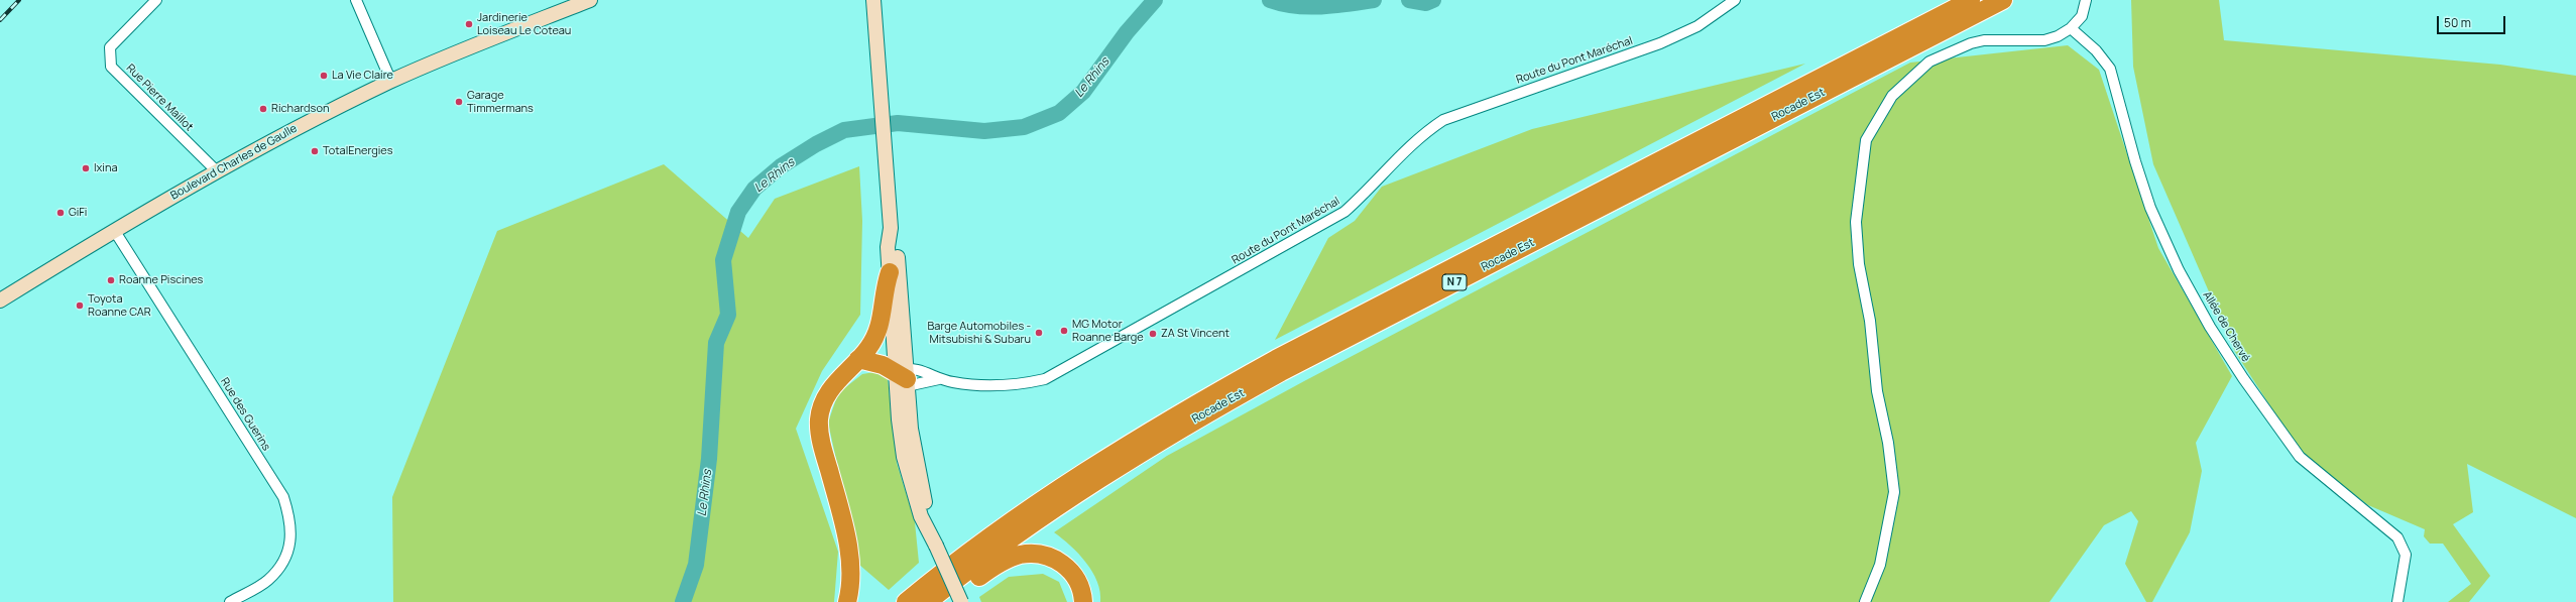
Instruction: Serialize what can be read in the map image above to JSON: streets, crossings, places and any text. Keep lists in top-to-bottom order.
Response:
{
  "streets": {
    "highway": ["Rocade Est", "N 7"],
    "street": [
      "Route du Pont Maréchal",
      "Rue Pierre Maillot",
      "Boulevard Charles de Gaulle",
      "Allée de Chervé",
      "Rue des Guerins"
    ]
  },
  "crossings": [
    ["Rue Pierre Maillot", "Boulevard Charles de Gaulle"],
    ["Boulevard Charles de Gaulle", "Rue des Guerins"]
  ],
  "water": ["Le Rhins"],
  "places": [
    "Jardinerie Loiseau Le Coteau",
    "La Vie Claire",
    "Garage Timmermans",
    "Richardson",
    "TotalEnergies",
    "Ixina",
    "GiFi",
    "Roanne Piscines",
    "Toyota Roanne CAR",
    "MG Motor Roanne Barge",
    "Barge Automobiles - Mitsubishi & Subaru",
    "ZA St Vincent"
  ],
  "scale_bar": "50 m"
}
